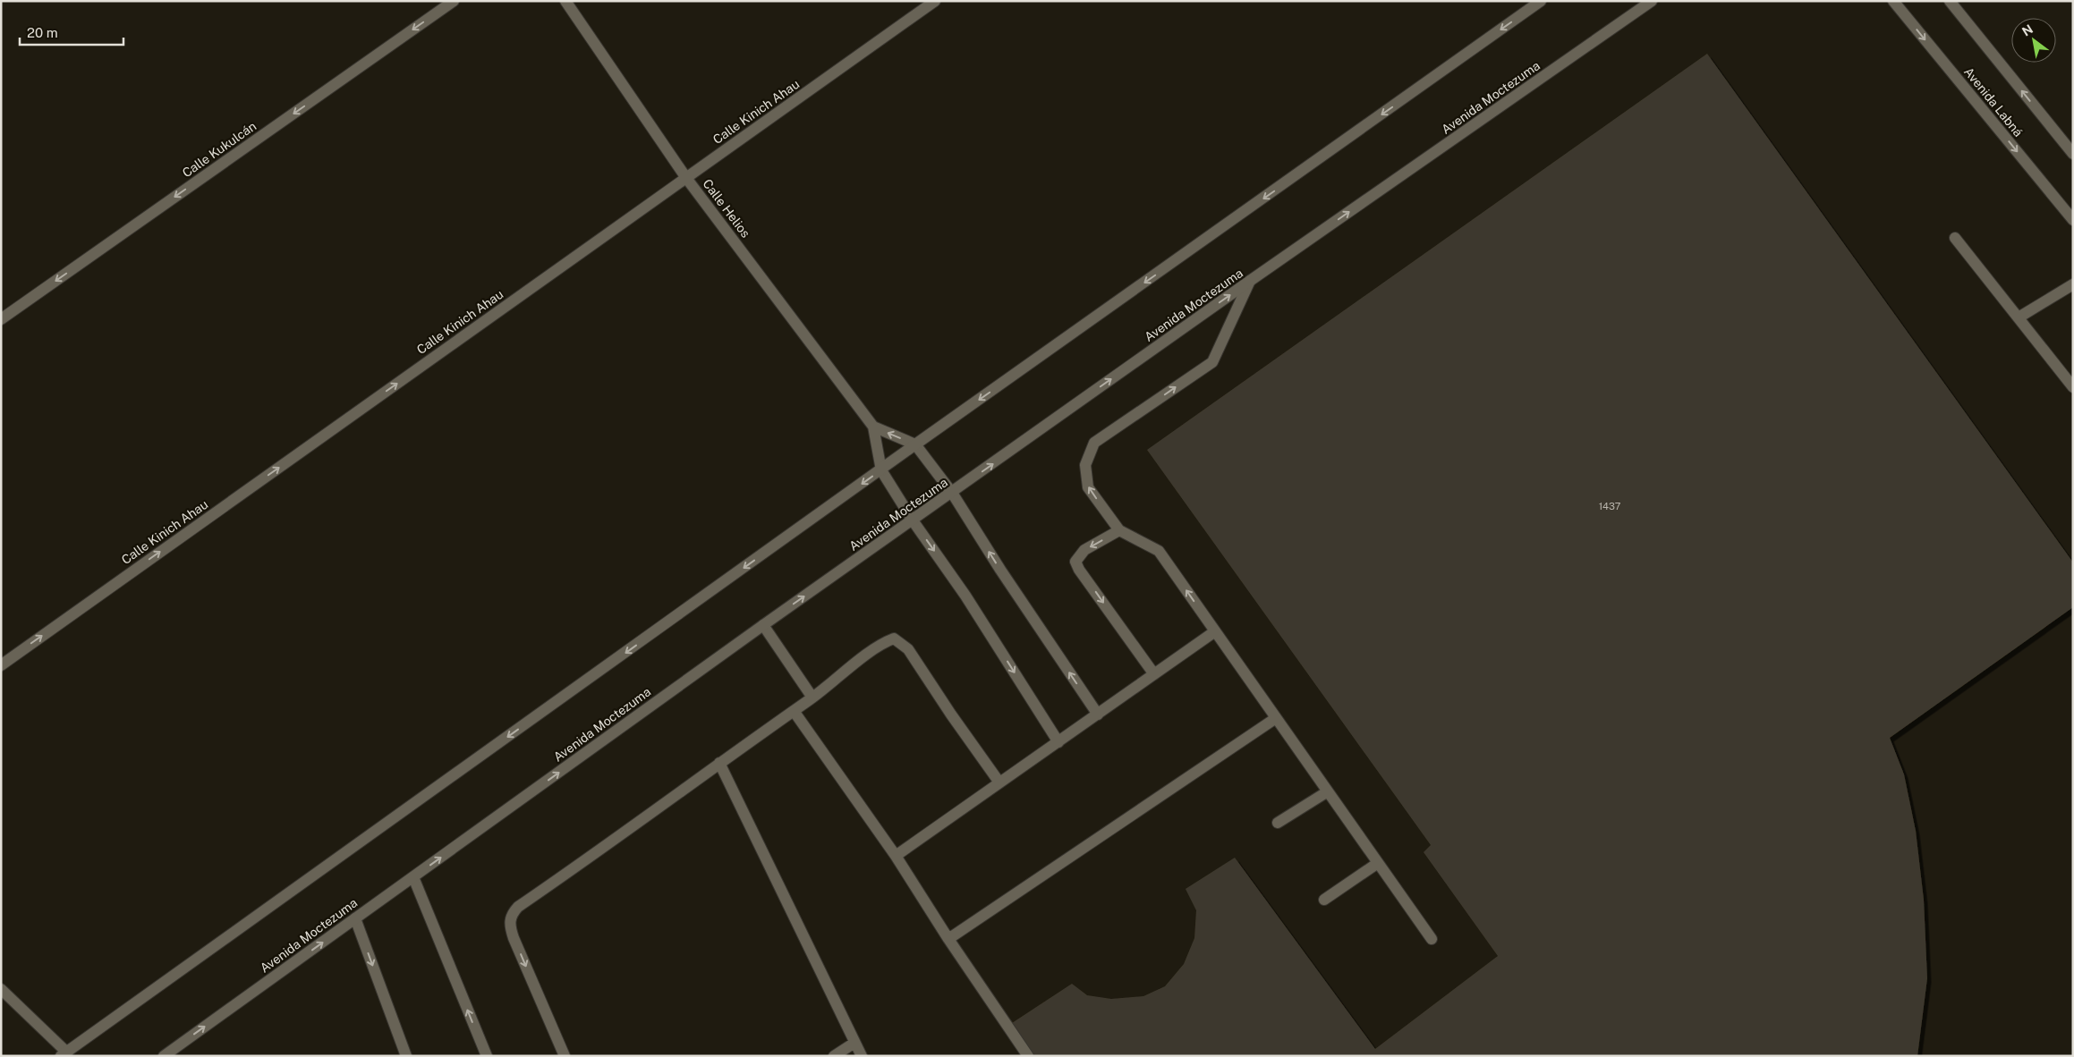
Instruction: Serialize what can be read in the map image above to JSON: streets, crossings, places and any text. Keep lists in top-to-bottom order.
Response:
{
  "streets": {
    "street": [
      "Avenida Moctezuma",
      "Avenida Labná",
      "Calle Kinich Ahau",
      "Calle Kukulcán",
      "Calle Helios"
    ]
  },
  "crossings": [
    ["Calle Kinich Ahau", "Calle Helios"]
  ],
  "one_way": ["Calle Kinich Ahau", "Calle Kukulcán"],
  "house_numbers": ["1437"],
  "scale_bar": "20 m",
  "north": "top left"
}
